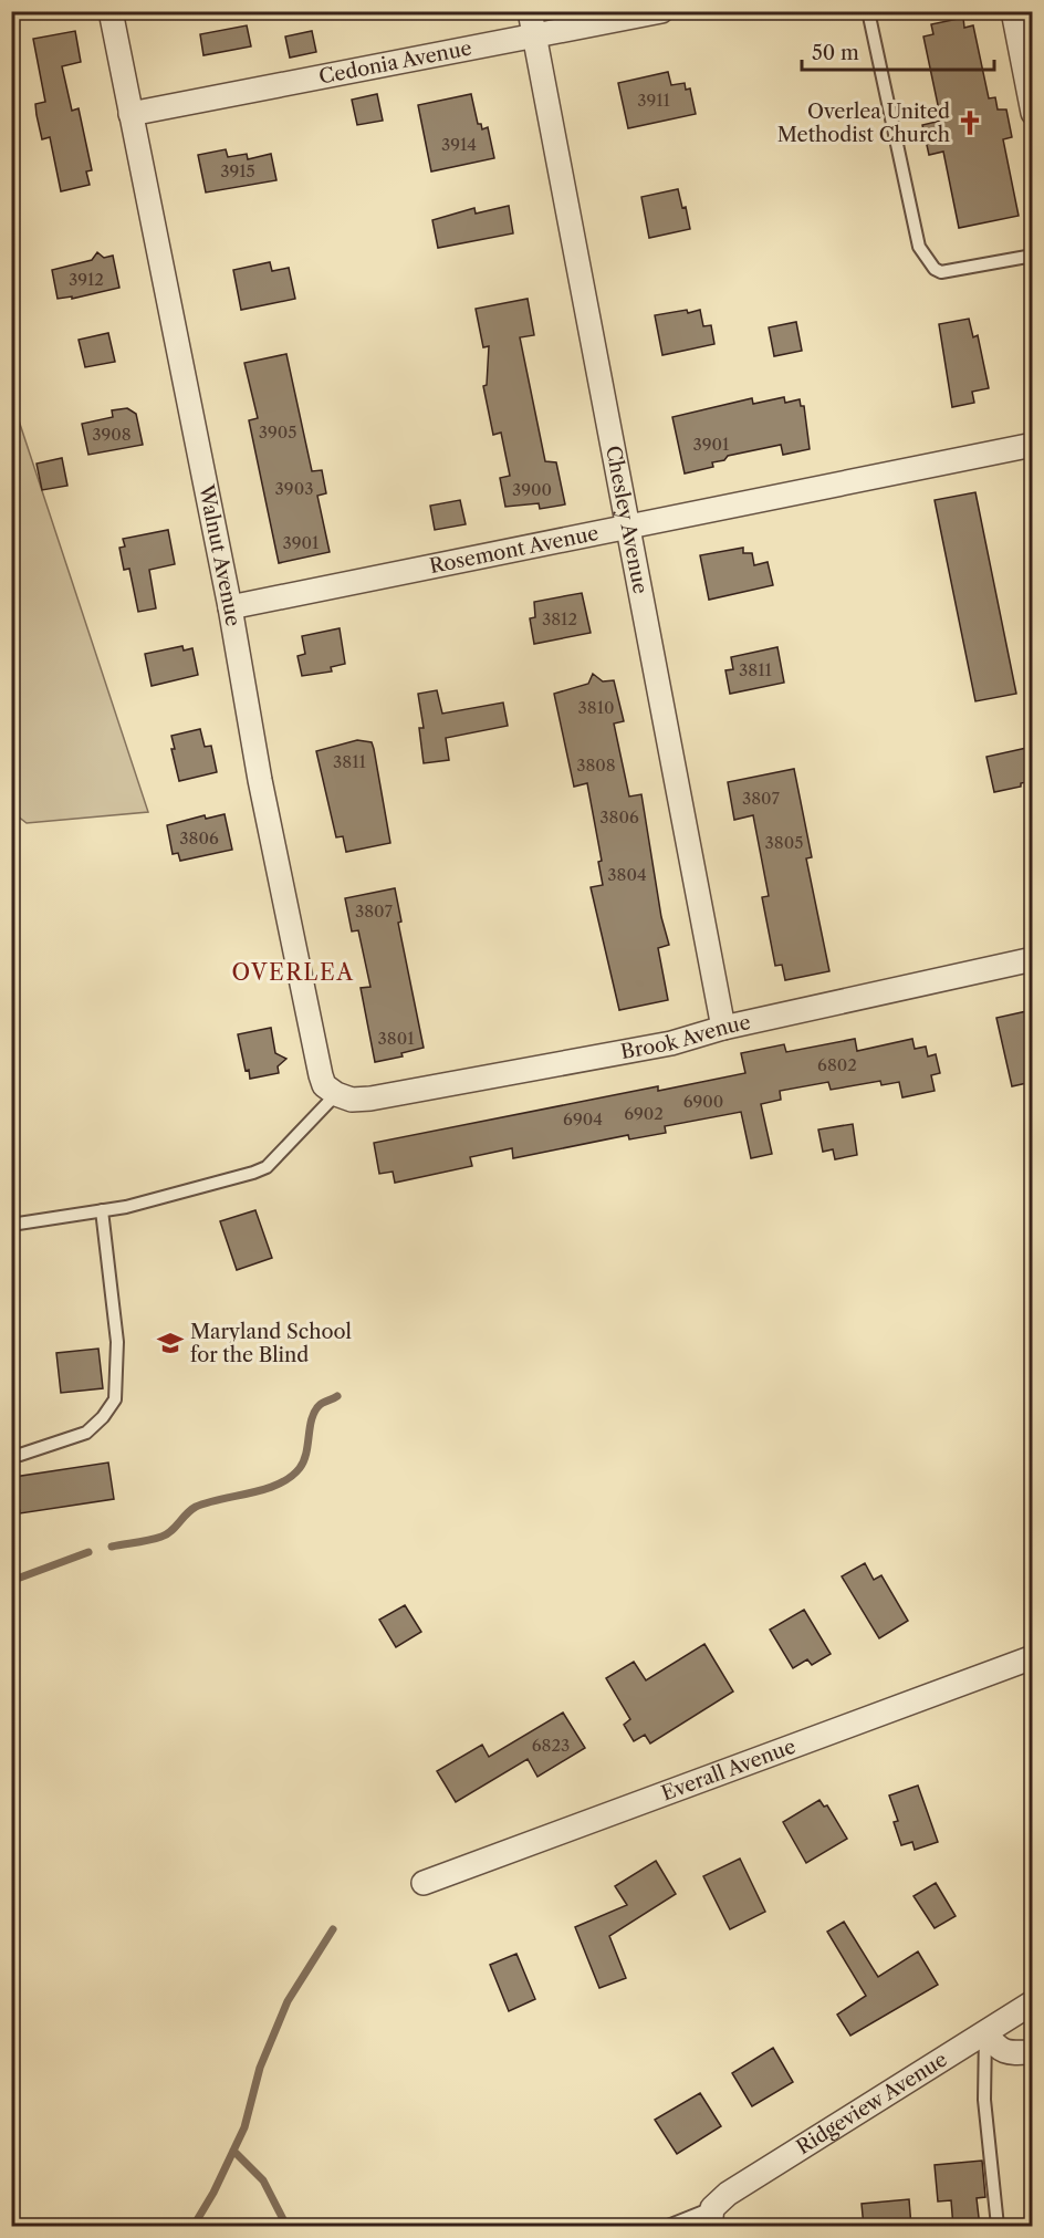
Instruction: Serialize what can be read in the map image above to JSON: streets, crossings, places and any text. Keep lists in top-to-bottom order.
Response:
{
  "streets": {
    "street": [
      "Cedonia Avenue",
      "Chesley Avenue",
      "Rosemont Avenue",
      "Walnut Avenue",
      "Brook Avenue",
      "Everall Avenue",
      "Ridgeview Avenue"
    ]
  },
  "crossings": [
    ["Cedonia Avenue", "Chesley Avenue"],
    ["Cedonia Avenue", "Walnut Avenue"],
    ["Chesley Avenue", "Rosemont Avenue"],
    ["Chesley Avenue", "Brook Avenue"],
    ["Rosemont Avenue", "Walnut Avenue"],
    ["Walnut Avenue", "Brook Avenue"]
  ],
  "districts": ["OVERLEA"],
  "places": {
    "church": ["Overlea United Methodist Church"],
    "school or university": ["Maryland School for the Blind"]
  },
  "house_numbers": [
    "3911",
    "3914",
    "3915",
    "3912",
    "3905",
    "3908",
    "3901",
    "3903",
    "3900",
    "3901",
    "3812",
    "3811",
    "3810",
    "3811",
    "3808",
    "3807",
    "3806",
    "3806",
    "3805",
    "3804",
    "3807",
    "3801",
    "6802",
    "6900",
    "6902",
    "6904",
    "6823"
  ],
  "scale_bar": "50 m"
}
